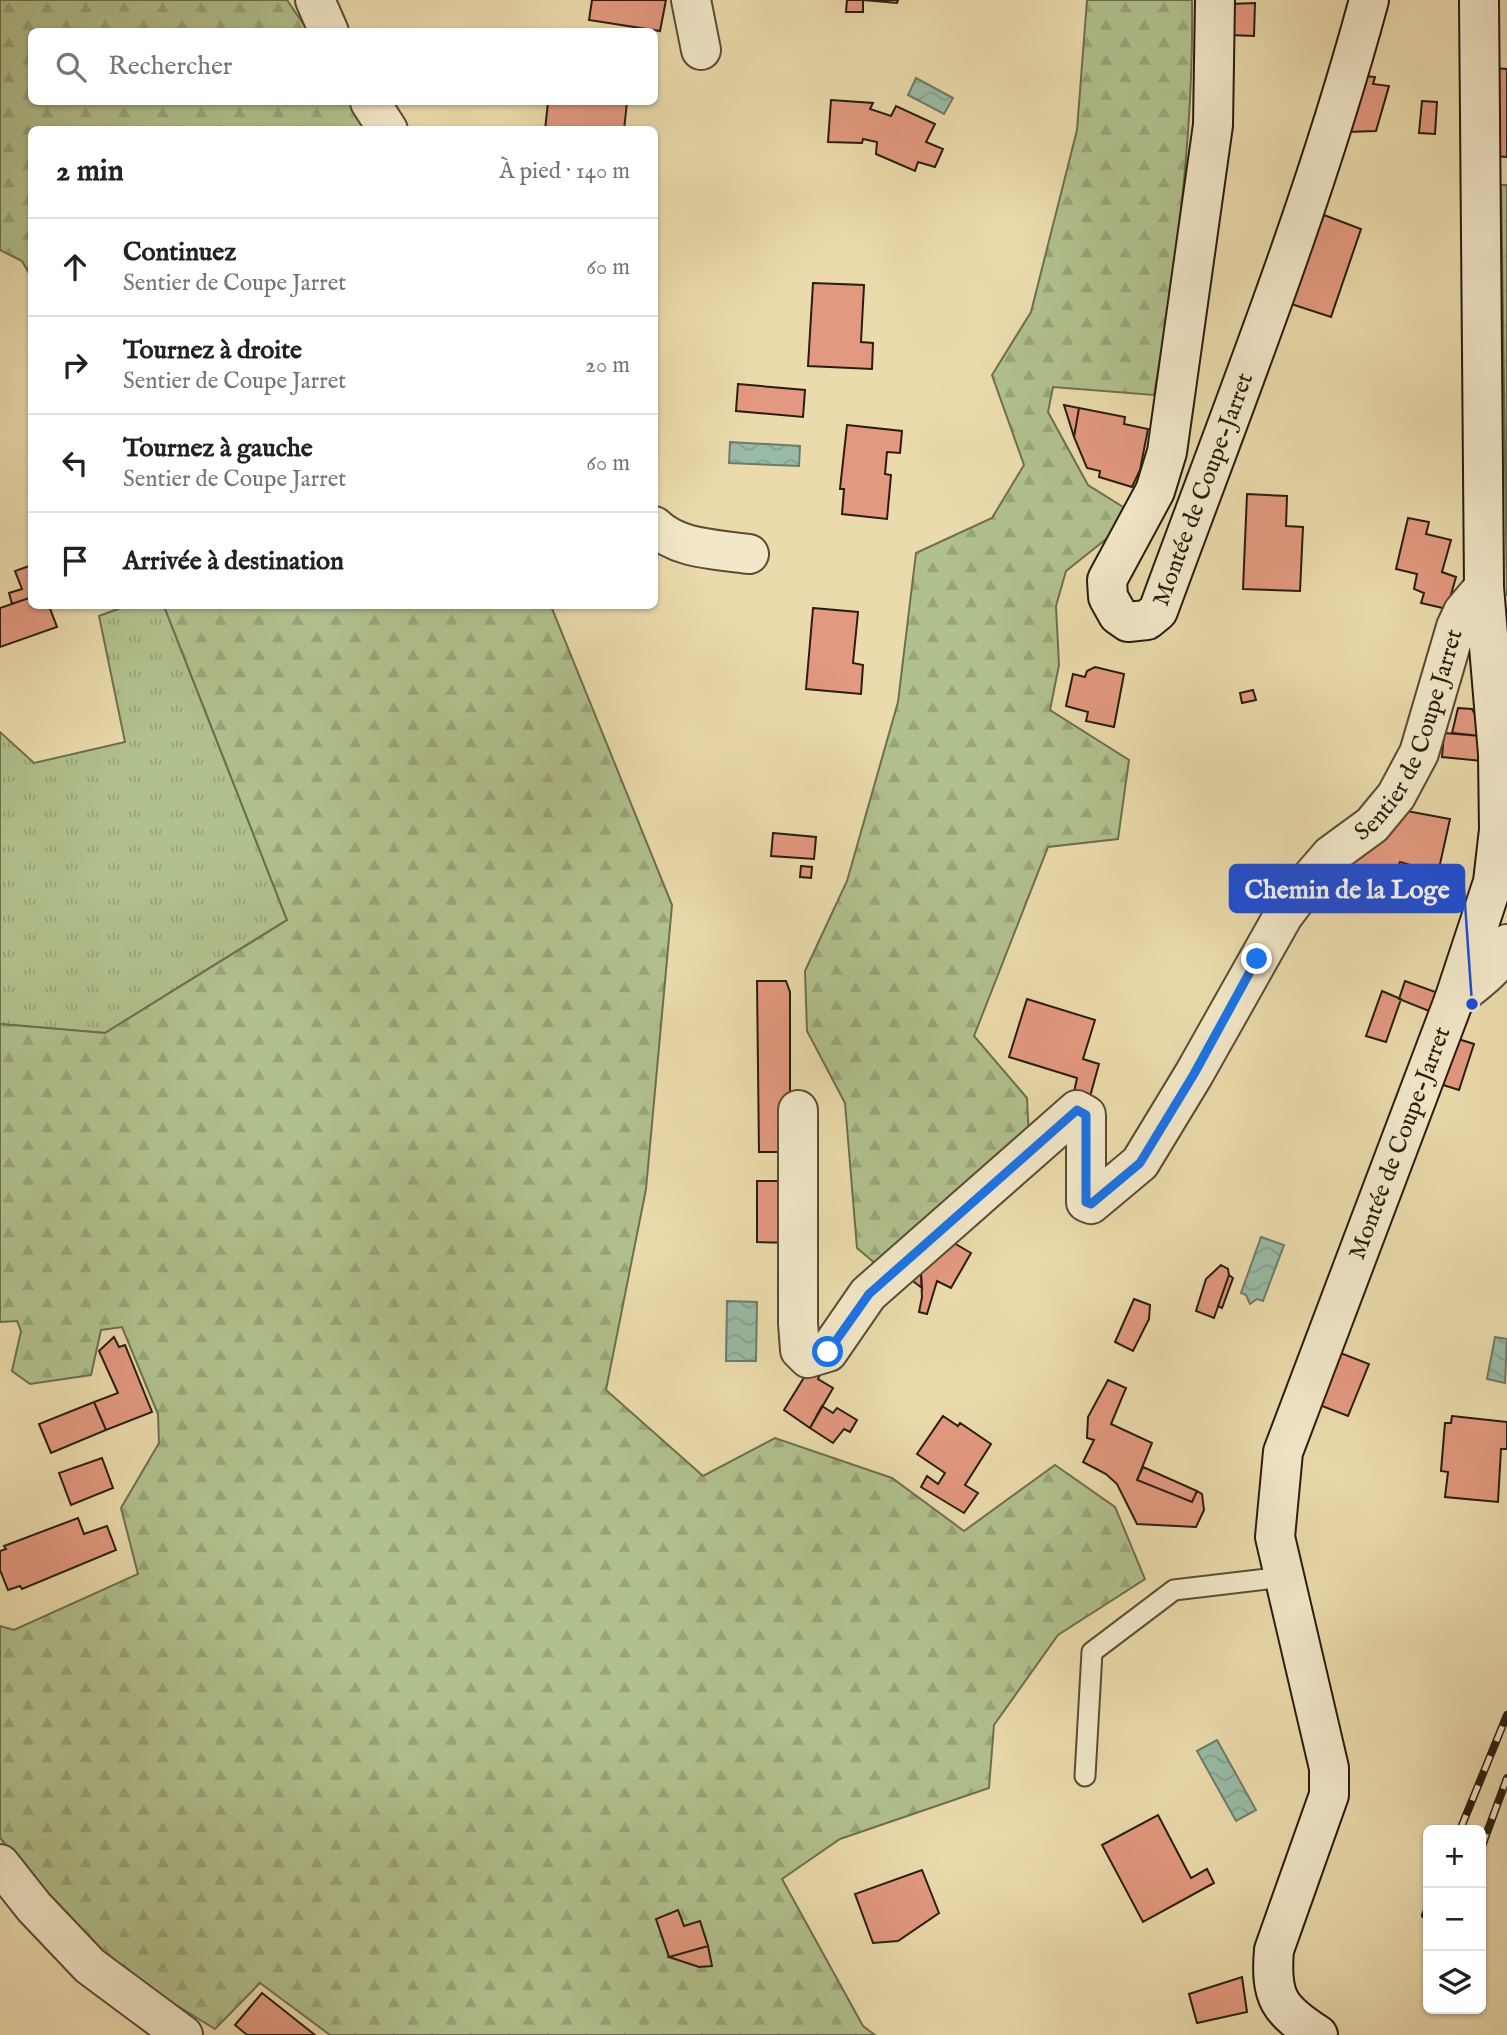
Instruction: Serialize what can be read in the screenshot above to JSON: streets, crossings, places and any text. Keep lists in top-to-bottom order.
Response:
{
  "streets": {
    "main road": ["Montée de Coupe-Jarret", "Sentier de Coupe Jarret"]
  },
  "crossings": [
    ["Montée de Coupe-Jarret", "Sentier de Coupe Jarret"]
  ],
  "places": ["Chemin de la Loge"],
  "page": {
    "search": "Rechercher",
    "heading": ["2 min", "À pied · 140 m"],
    "list": [
      ["Continuez", "Sentier de Coupe Jarret", "60 m"],
      ["Tournez à droite", "Sentier de Coupe Jarret", "20 m"],
      ["Tournez à gauche", "Sentier de Coupe Jarret", "60 m"],
      "Arrivée à destination"
    ],
    "map_buttons": ["+", "−"]
  }
}
